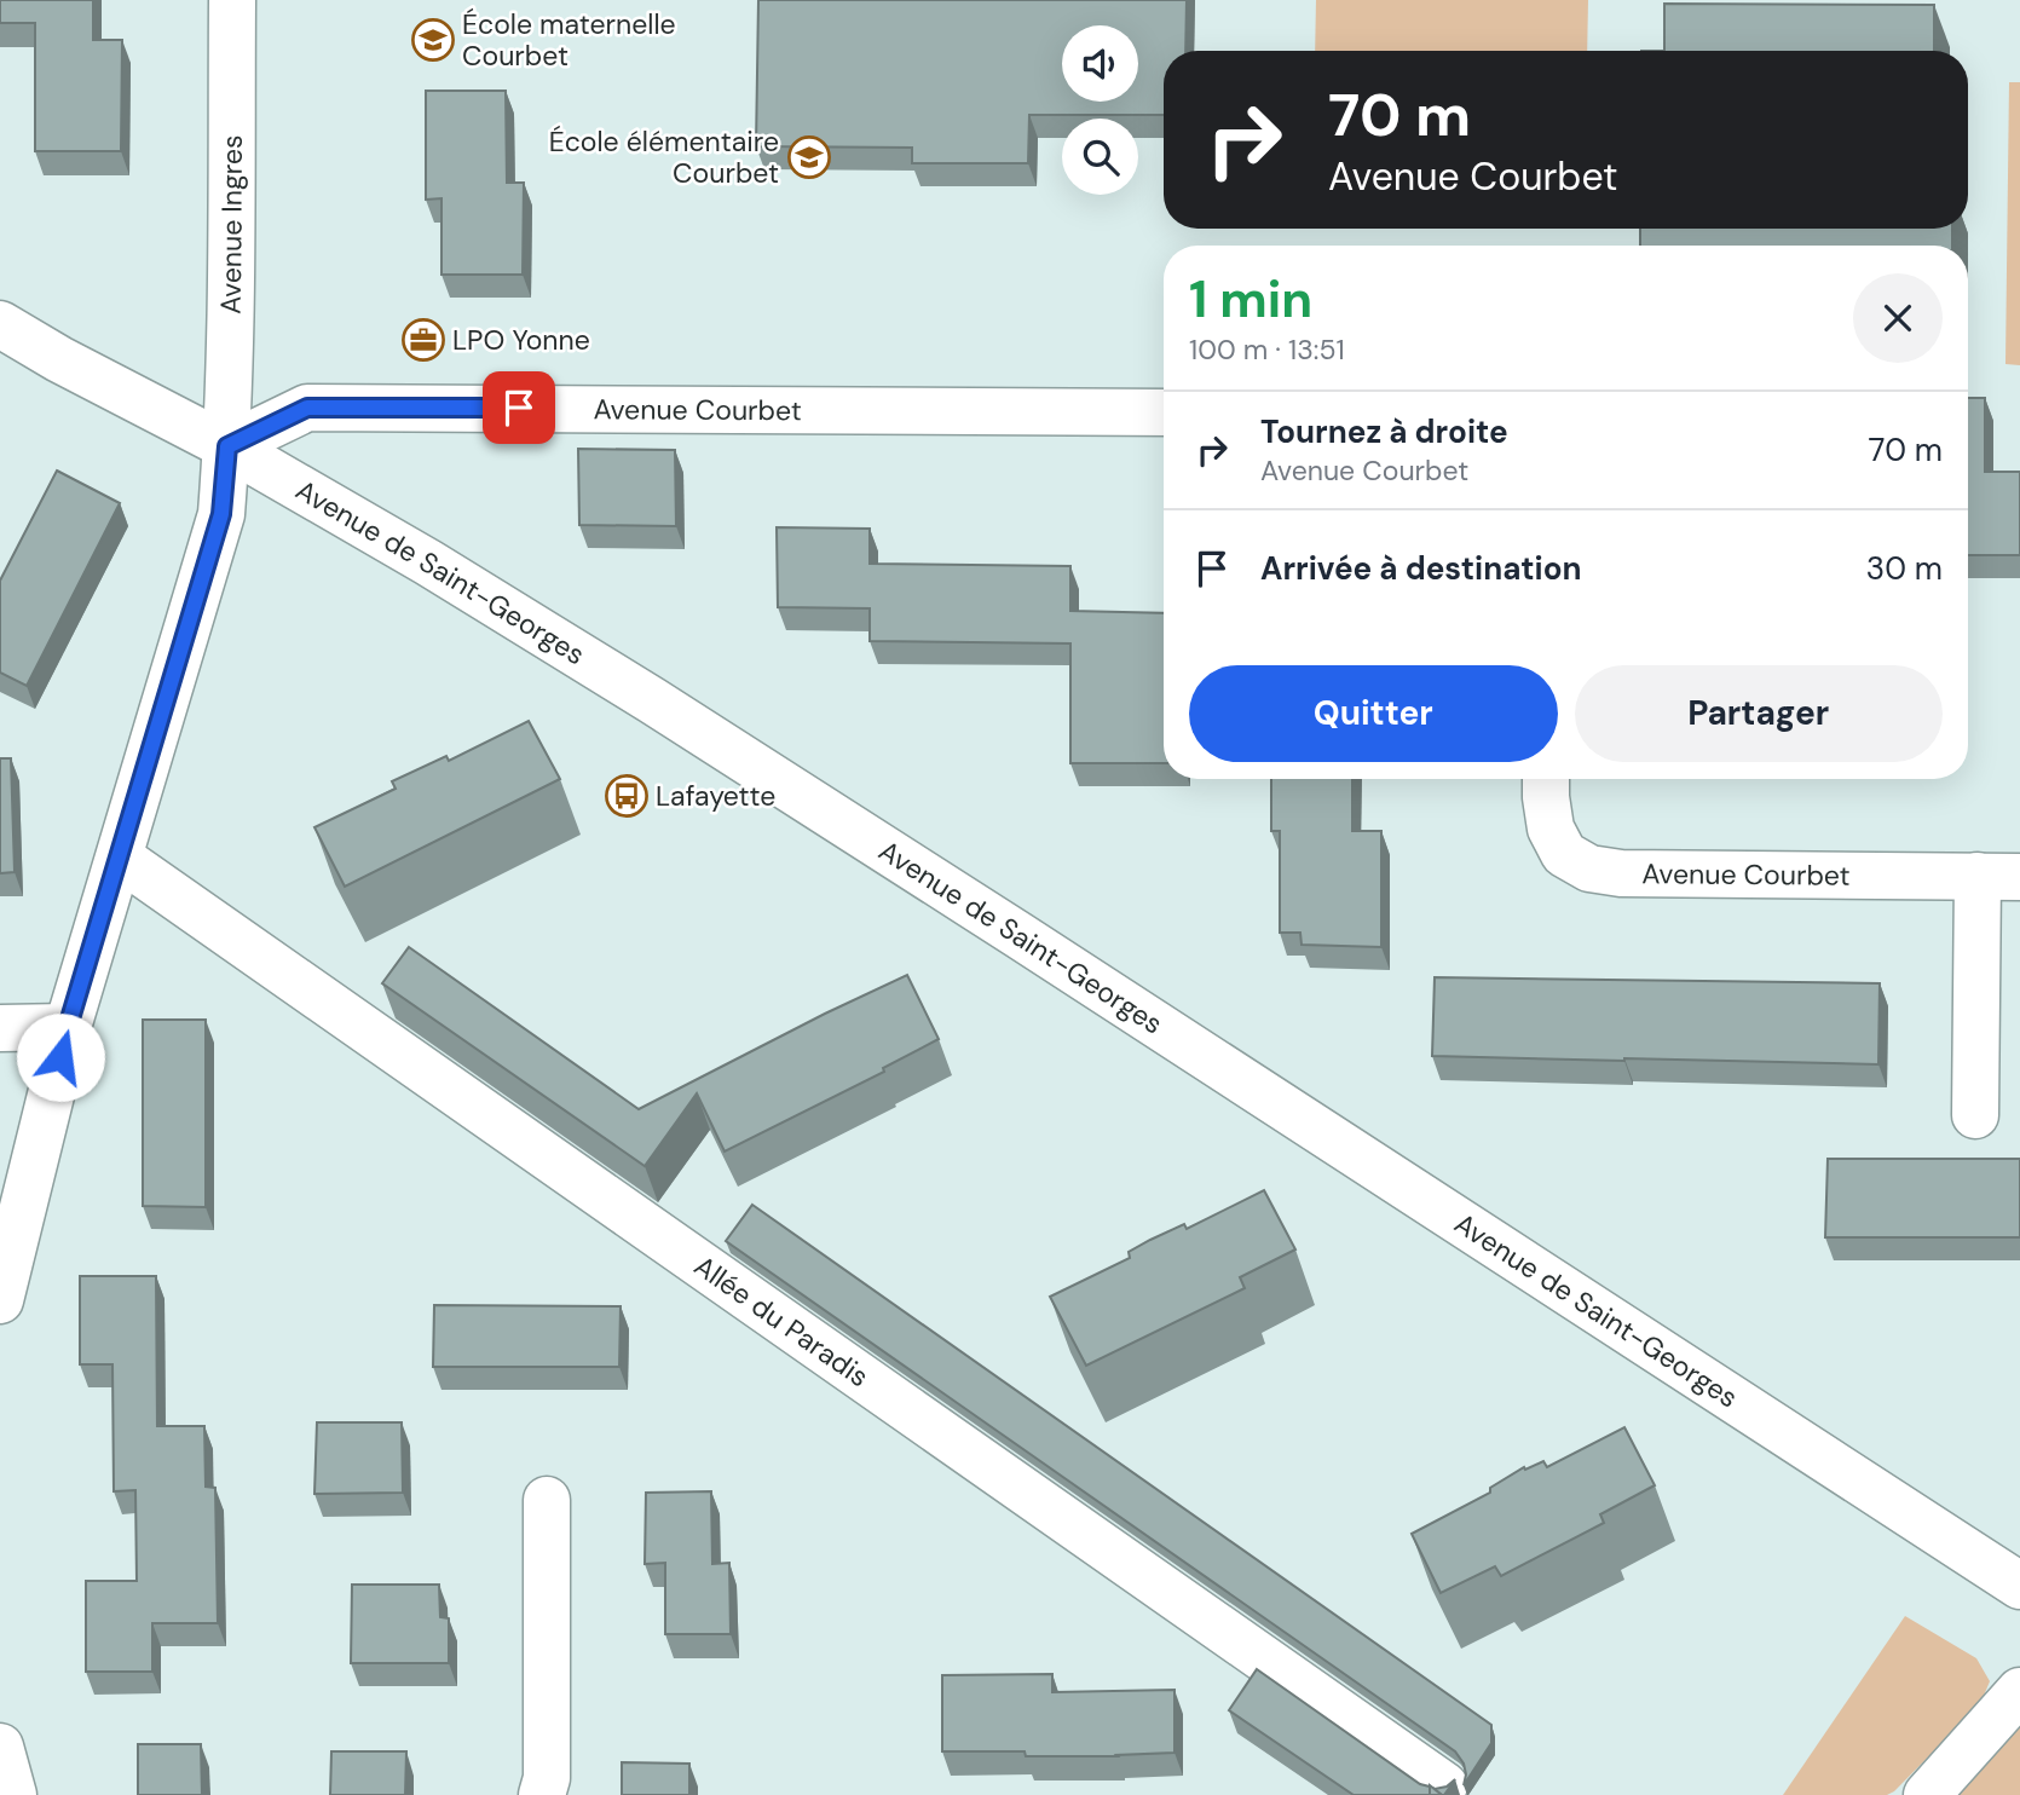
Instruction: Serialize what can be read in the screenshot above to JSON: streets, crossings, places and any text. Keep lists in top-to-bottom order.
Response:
{
  "streets": {
    "street": [
      "Avenue Ingres",
      "Avenue Courbet",
      "Avenue de Saint-Georges",
      "Allée du Paradis"
    ]
  },
  "crossings": [
    ["Avenue Ingres", "Avenue Courbet"],
    ["Avenue Ingres", "Avenue de Saint-Georges"],
    ["Avenue Ingres", "Allée du Paradis"],
    ["Avenue Courbet", "Avenue de Saint-Georges"]
  ],
  "places": {
    "school or university": ["École maternelle Courbet", "École élémentaire Courbet"],
    "office": ["LPO Yonne"],
    "bus stop": ["Lafayette"]
  },
  "page": {
    "turn": ["70 m", "Avenue Courbet"],
    "heading": ["1 min", "100 m · 13:51"],
    "list": [
      {
        "name": "Tournez à droite",
        "note": "Avenue Courbet",
        "value": "70 m"
      },
      {
        "name": "Arrivée à destination",
        "value": "30 m"
      }
    ],
    "buttons": ["Quitter", "Partager"]
  }
}
